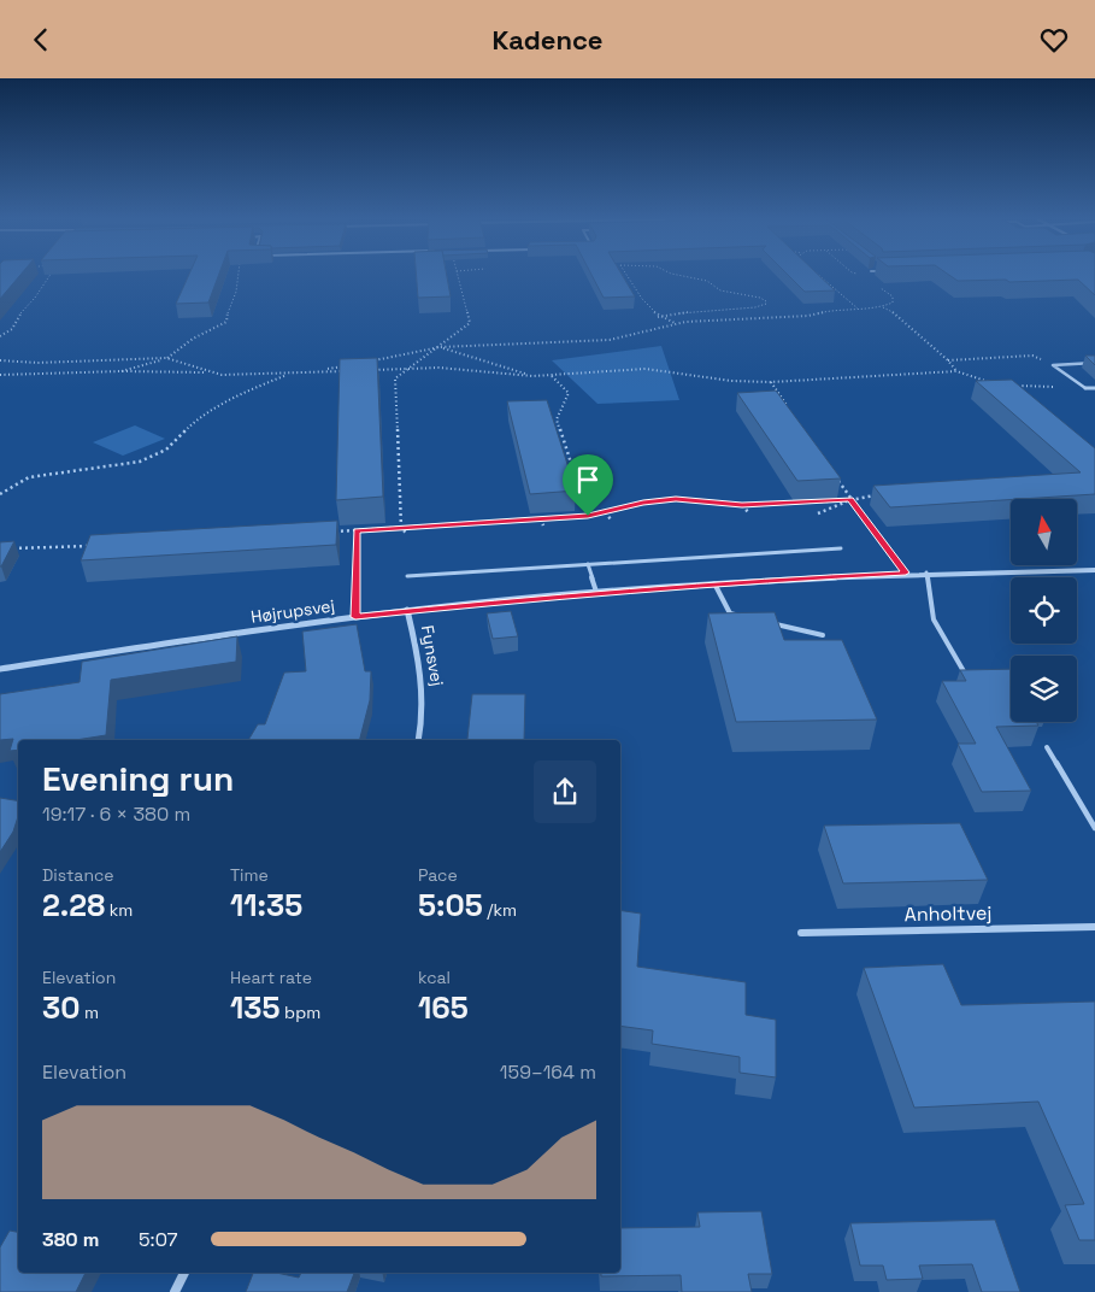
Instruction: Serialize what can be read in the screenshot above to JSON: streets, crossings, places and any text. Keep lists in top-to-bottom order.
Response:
{
  "streets": {
    "street": ["Højrupsvej", "Fynsvej", "Anholtvej"]
  },
  "crossings": [
    ["Højrupsvej", "Fynsvej"]
  ],
  "north": "top",
  "page": {
    "header": "Kadence",
    "heading": ["Evening run", "19:17 · 6 × 380 m"],
    "stats": [
      ["Distance", "2.28 km"],
      ["Time", "11:35"],
      ["Pace", "5:05 /km"],
      ["Elevation", "30 m"],
      ["Heart rate", "135 bpm"],
      ["kcal", "165"]
    ],
    "chart": ["Elevation", "159–164 m"],
    "list": [
      {
        "name": "380 m",
        "note": "5:07"
      }
    ]
  }
}
